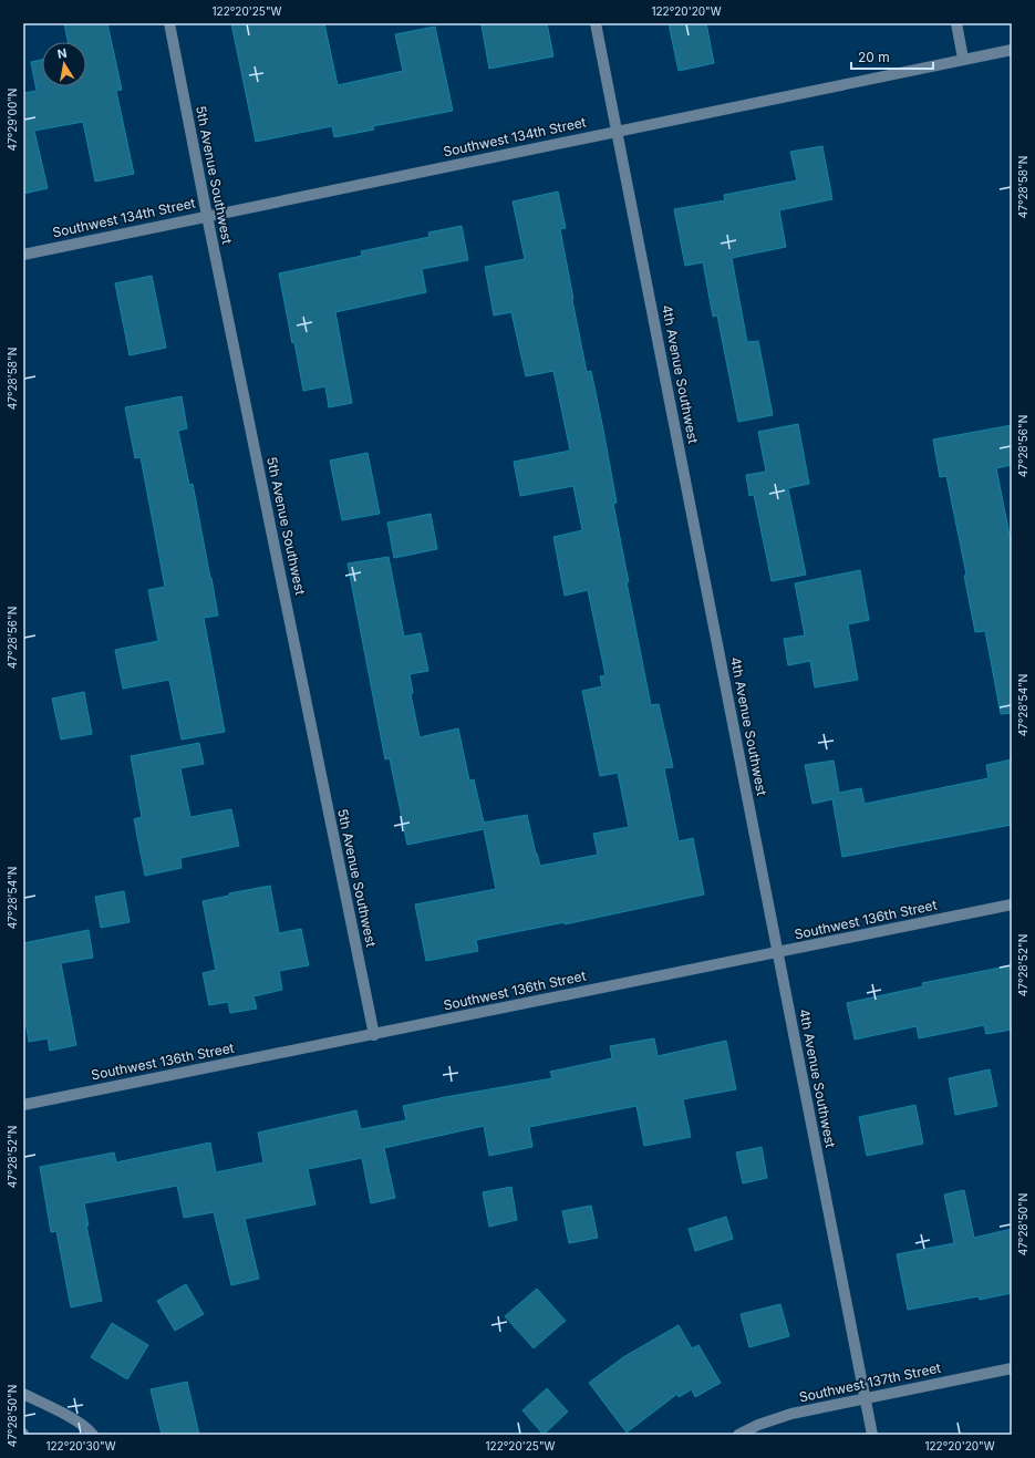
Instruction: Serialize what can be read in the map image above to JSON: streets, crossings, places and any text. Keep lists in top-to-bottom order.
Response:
{
  "streets": {
    "street": [
      "Southwest 134th Street",
      "5th Avenue Southwest",
      "4th Avenue Southwest",
      "Southwest 136th Street",
      "Southwest 137th Street"
    ]
  },
  "crossings": [
    ["Southwest 134th Street", "5th Avenue Southwest"],
    ["Southwest 134th Street", "4th Avenue Southwest"],
    ["5th Avenue Southwest", "Southwest 136th Street"],
    ["4th Avenue Southwest", "Southwest 136th Street"],
    ["4th Avenue Southwest", "Southwest 137th Street"]
  ],
  "scale_bar": "20 m",
  "north": "top",
  "coordinates": [
    "122°20'25\"W",
    "122°20'20\"W",
    "47°29'00\"N",
    "47°28'58\"N",
    "47°28'56\"N",
    "47°28'54\"N",
    "47°28'52\"N",
    "47°28'50\"N",
    "122°20'30\"W"
  ]
}
